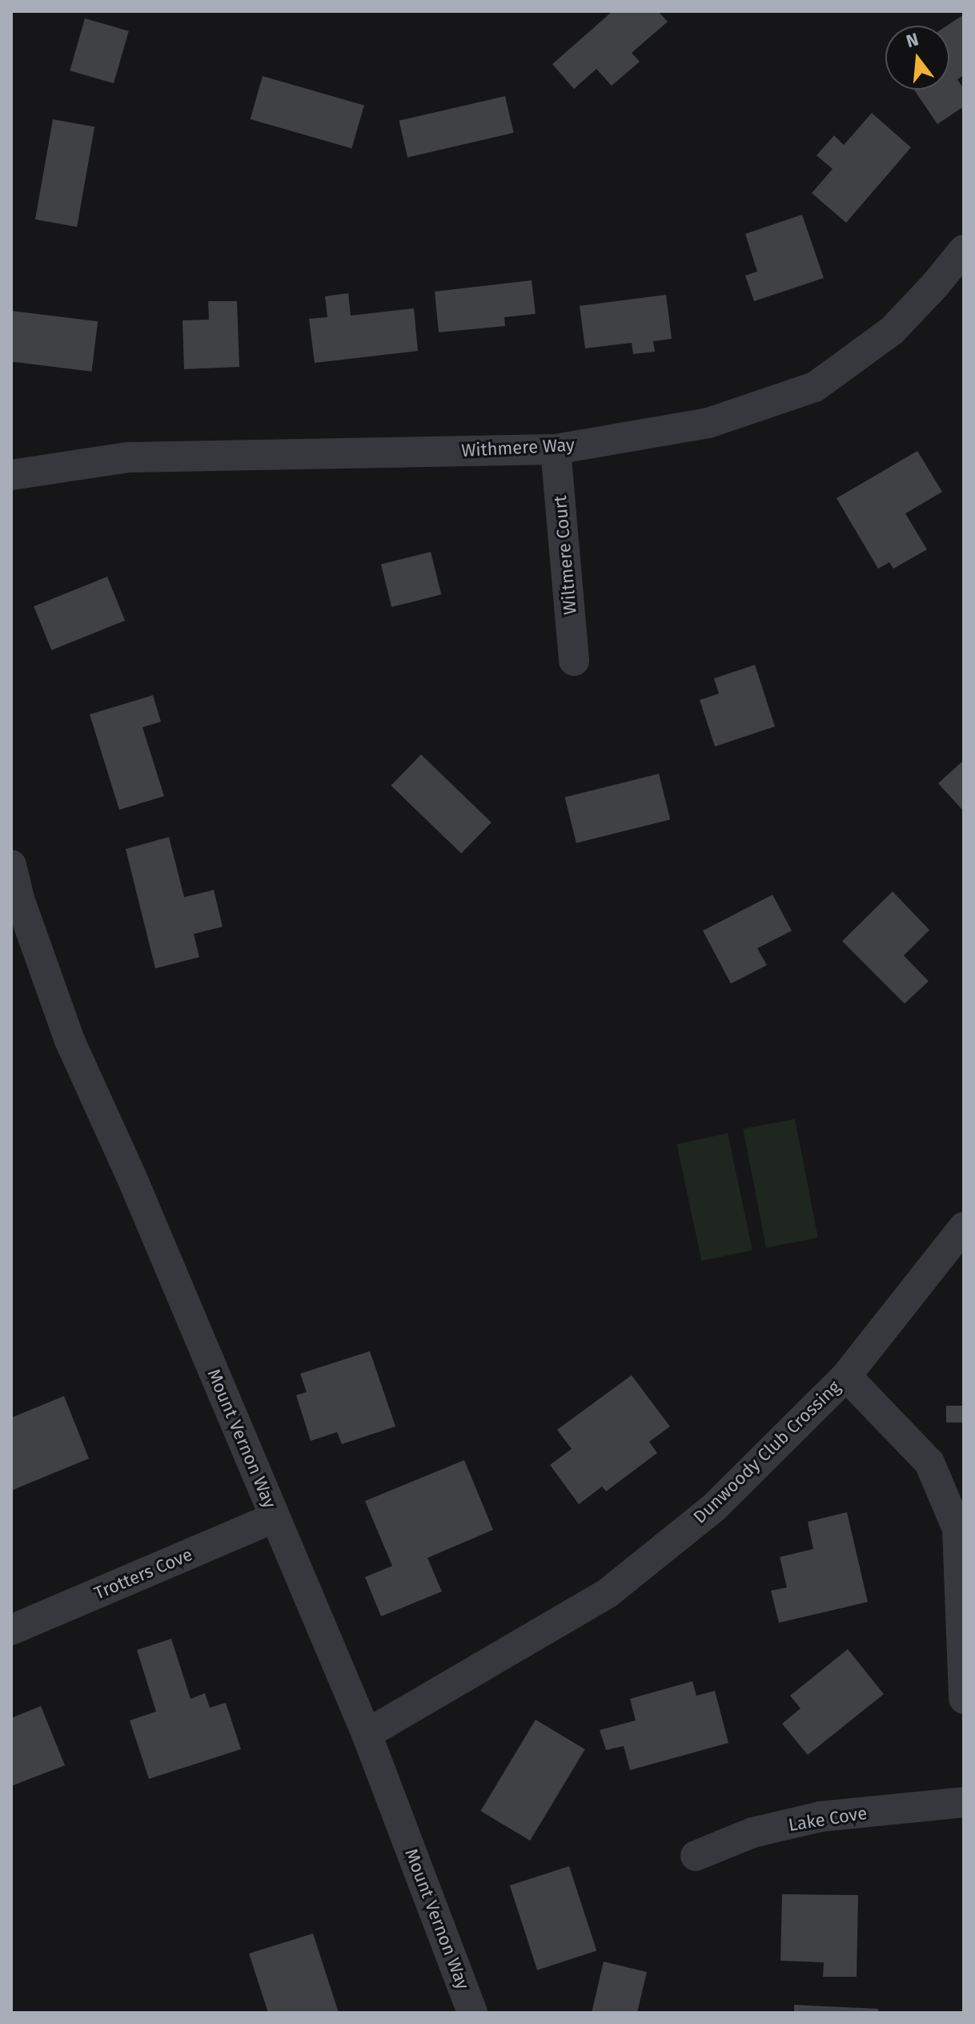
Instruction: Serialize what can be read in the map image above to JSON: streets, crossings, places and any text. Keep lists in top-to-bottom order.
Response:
{
  "streets": {
    "street": [
      "Withmere Way",
      "Wiltmere Court",
      "Mount Vernon Way",
      "Dunwoody Club Crossing",
      "Trotters Cove",
      "Lake Cove"
    ]
  },
  "crossings": [
    ["Withmere Way", "Wiltmere Court"],
    ["Mount Vernon Way", "Dunwoody Club Crossing"],
    ["Mount Vernon Way", "Trotters Cove"]
  ],
  "north": "top"
}
